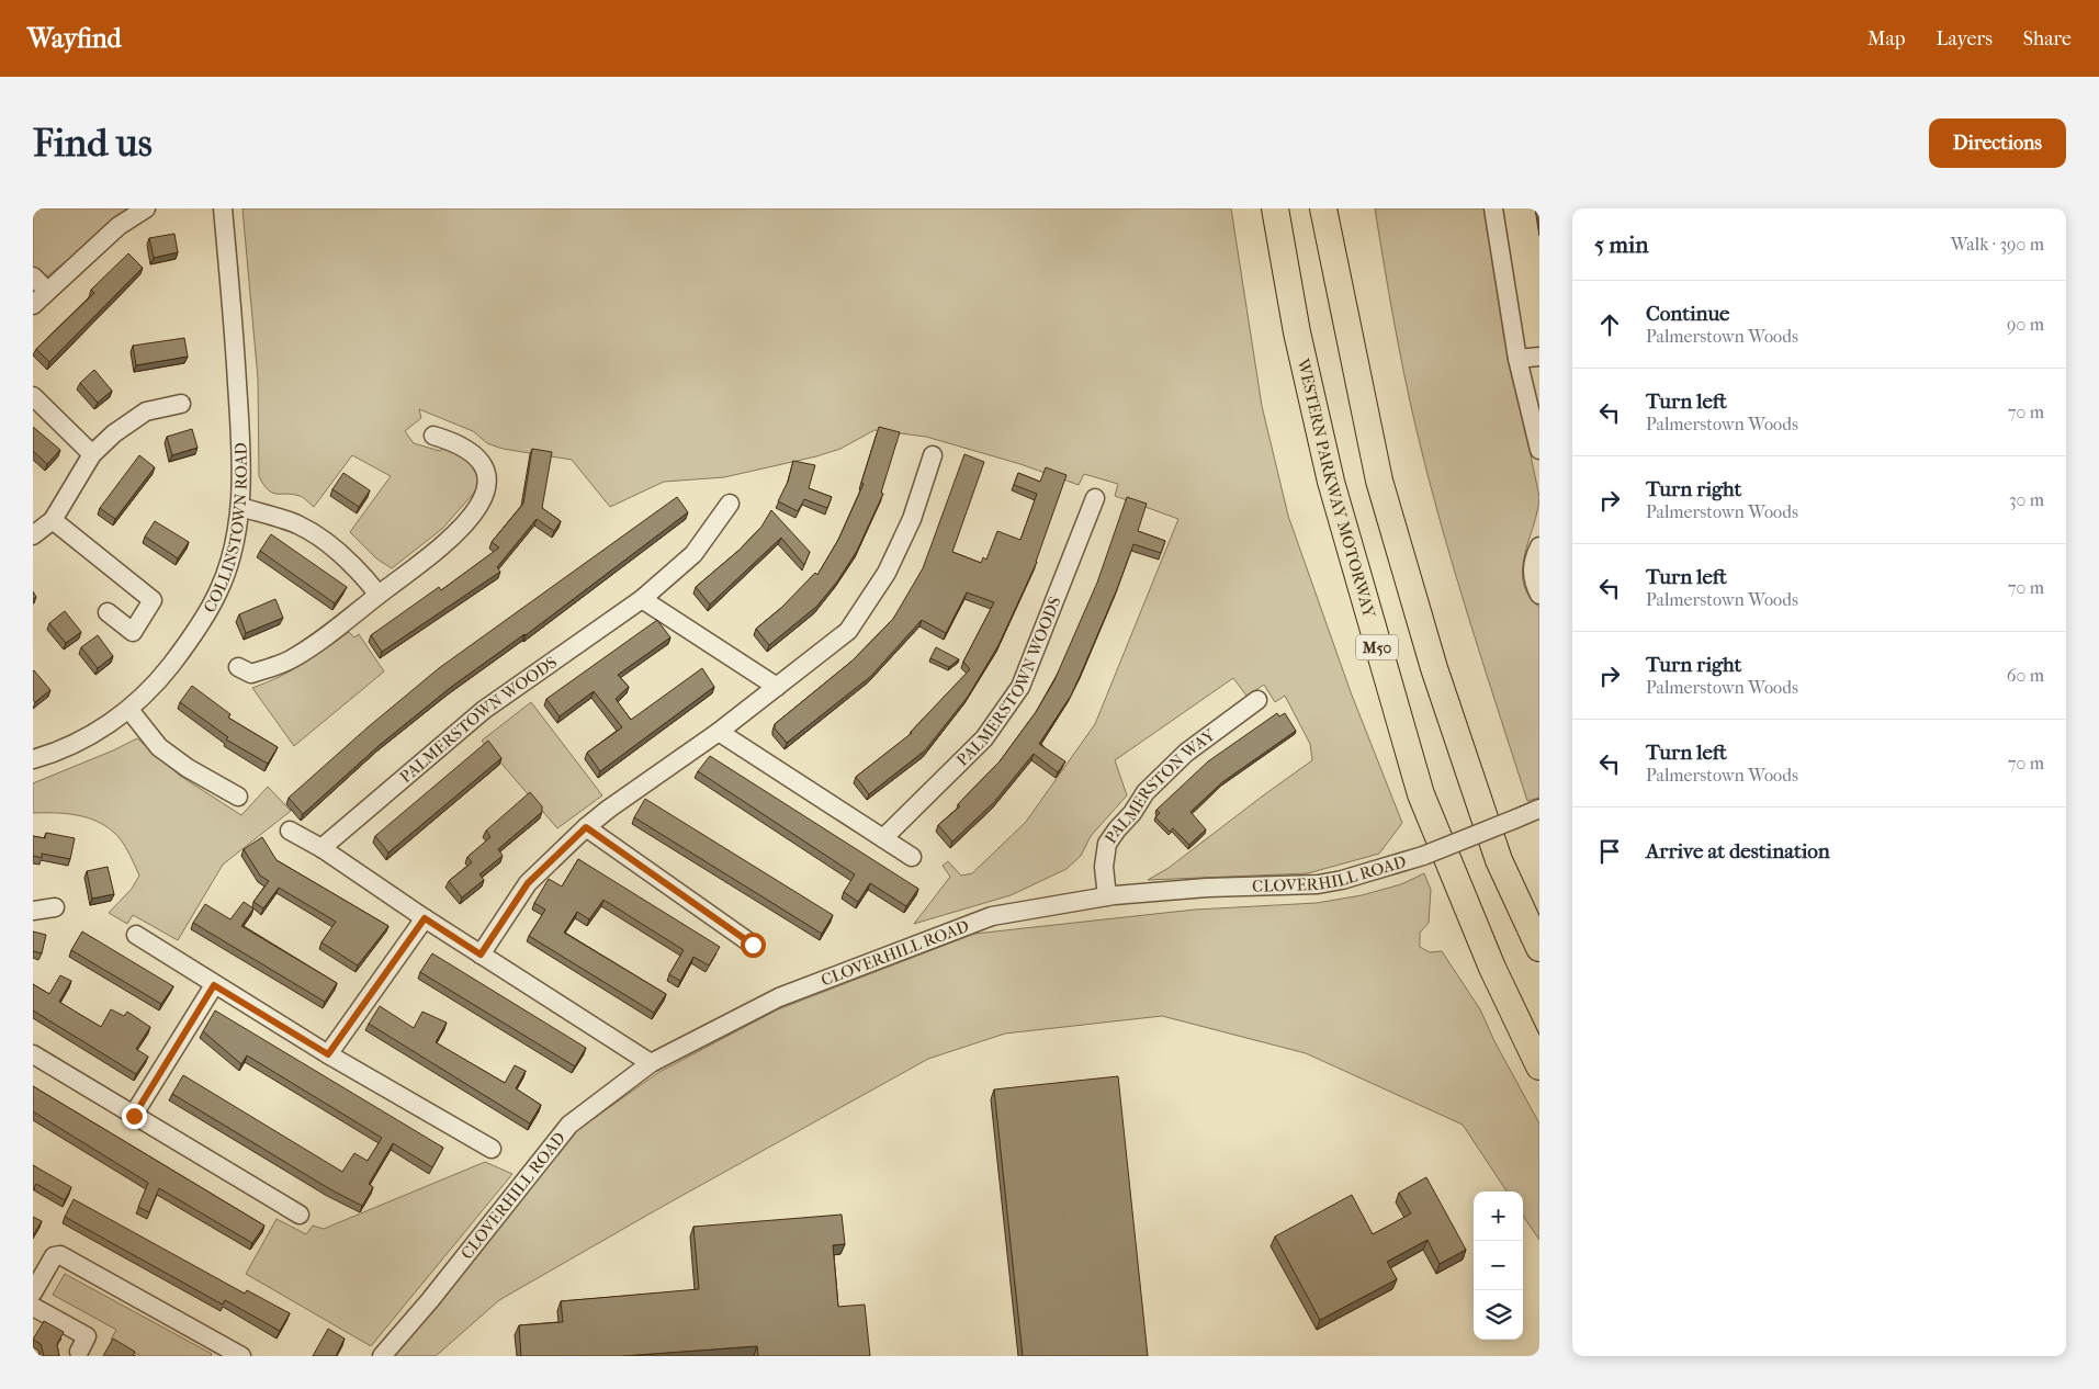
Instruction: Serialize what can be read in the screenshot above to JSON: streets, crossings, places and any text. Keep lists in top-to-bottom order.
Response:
{
  "streets": {
    "highway": ["WESTERN PARKWAY MOTORWAY", "M50"],
    "street": [
      "COLLINSTOWN ROAD",
      "PALMERSTOWN WOODS",
      "PALMERSTON WAY",
      "CLOVERHILL ROAD"
    ]
  },
  "crossings": [
    ["PALMERSTON WAY", "CLOVERHILL ROAD"]
  ],
  "page": {
    "header": "Wayfind",
    "nav": ["Map", "Layers", "Share"],
    "buttons": "Directions",
    "title": "Find us",
    "heading": ["5 min", "Walk · 390 m"],
    "list": [
      ["Continue", "Palmerstown Woods", "90 m"],
      ["Turn left", "Palmerstown Woods", "70 m"],
      ["Turn right", "Palmerstown Woods", "30 m"],
      ["Turn left", "Palmerstown Woods", "70 m"],
      ["Turn right", "Palmerstown Woods", "60 m"],
      ["Turn left", "Palmerstown Woods", "70 m"],
      "Arrive at destination"
    ],
    "map_buttons": ["+", "−"]
  }
}
